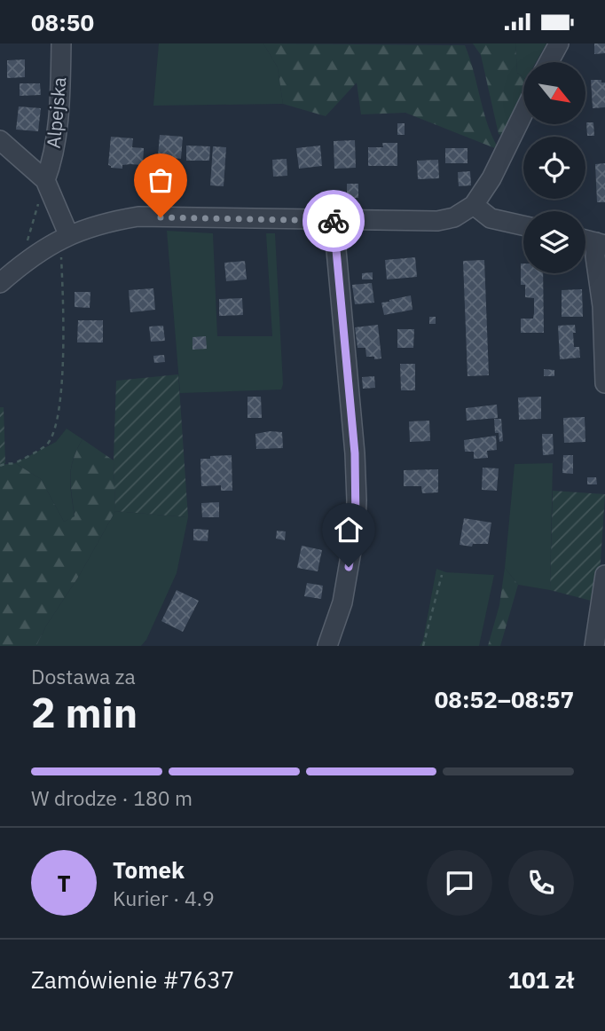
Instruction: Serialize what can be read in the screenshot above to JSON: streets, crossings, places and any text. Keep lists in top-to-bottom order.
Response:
{
  "streets": {
    "street": ["Alpejska"]
  },
  "north": "bottom right",
  "page": {
    "status": "08:50",
    "heading": ["2 min", "Dostawa za", "08:52–08:57"],
    "panel": [
      "Tomek",
      "Kurier · 4.9",
      "Zamówienie #7637",
      "101 zł"
    ],
    "bar": "W drodze · 180 m",
    "round": "T"
  }
}
